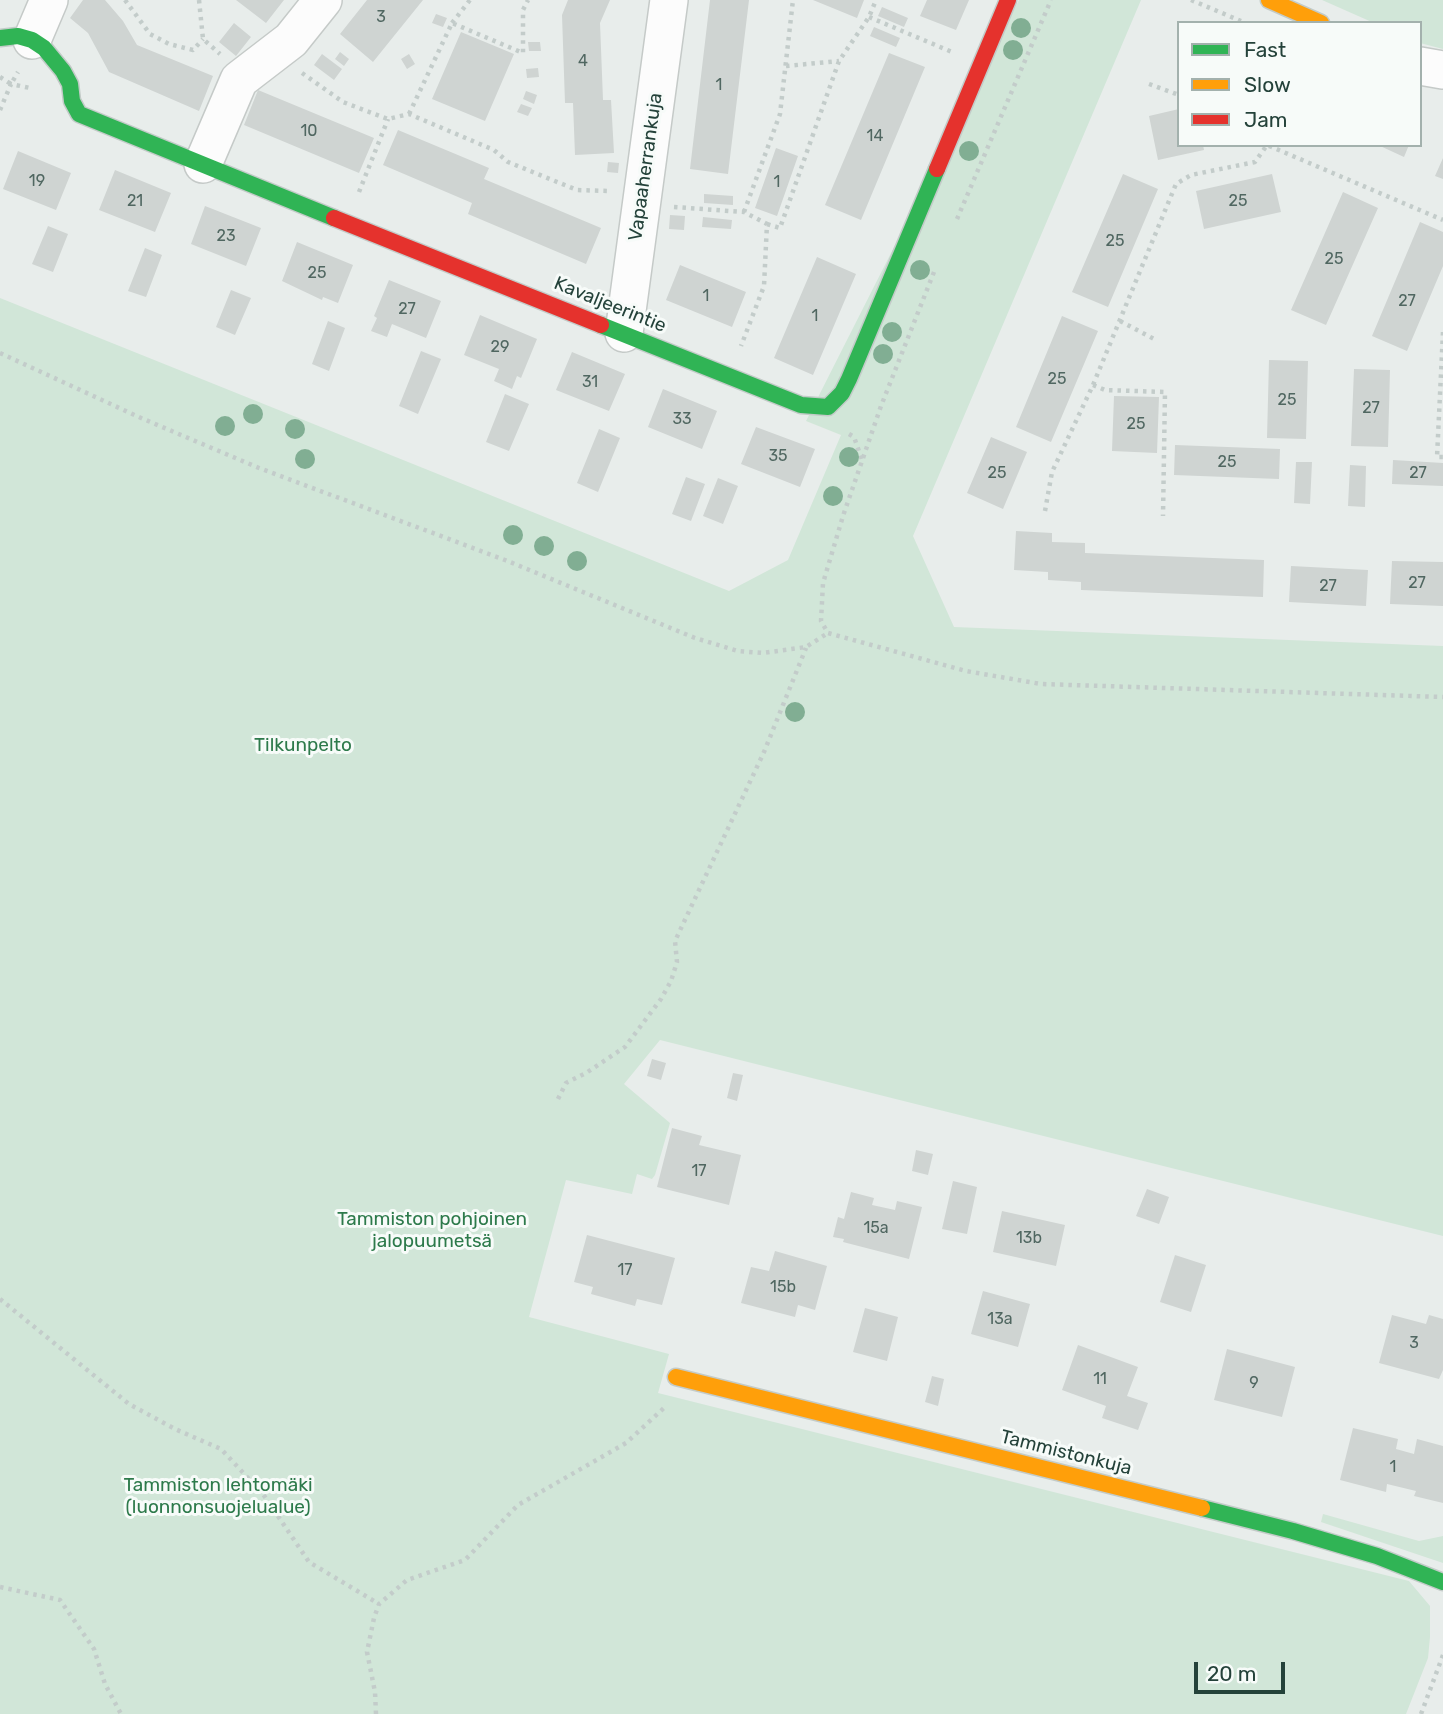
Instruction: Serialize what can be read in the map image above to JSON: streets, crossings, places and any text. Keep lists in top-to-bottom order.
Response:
{
  "streets": {
    "street": ["Vapaaherrankuja", "Kavaljeerintie", "Tammistonkuja"]
  },
  "crossings": [
    ["Vapaaherrankuja", "Kavaljeerintie"]
  ],
  "parks": ["Tilkunpelto", "Tammiston pohjoinen jalopuumetsä", "Tammiston lehtomäki (luonnonsuojelualue)"],
  "house_numbers": [
    "3",
    "4",
    "1",
    "10",
    "14",
    "19",
    "1",
    "21",
    "25",
    "23",
    "25",
    "25",
    "25",
    "1",
    "27",
    "27",
    "1",
    "29",
    "25",
    "31",
    "25",
    "27",
    "33",
    "25",
    "35",
    "25",
    "25",
    "27",
    "27",
    "27",
    "17",
    "15a",
    "13b",
    "17",
    "15b",
    "13a",
    "3",
    "11",
    "9",
    "1"
  ],
  "legend": ["Fast", "Slow", "Jam"],
  "scale_bar": "20 m"
}
